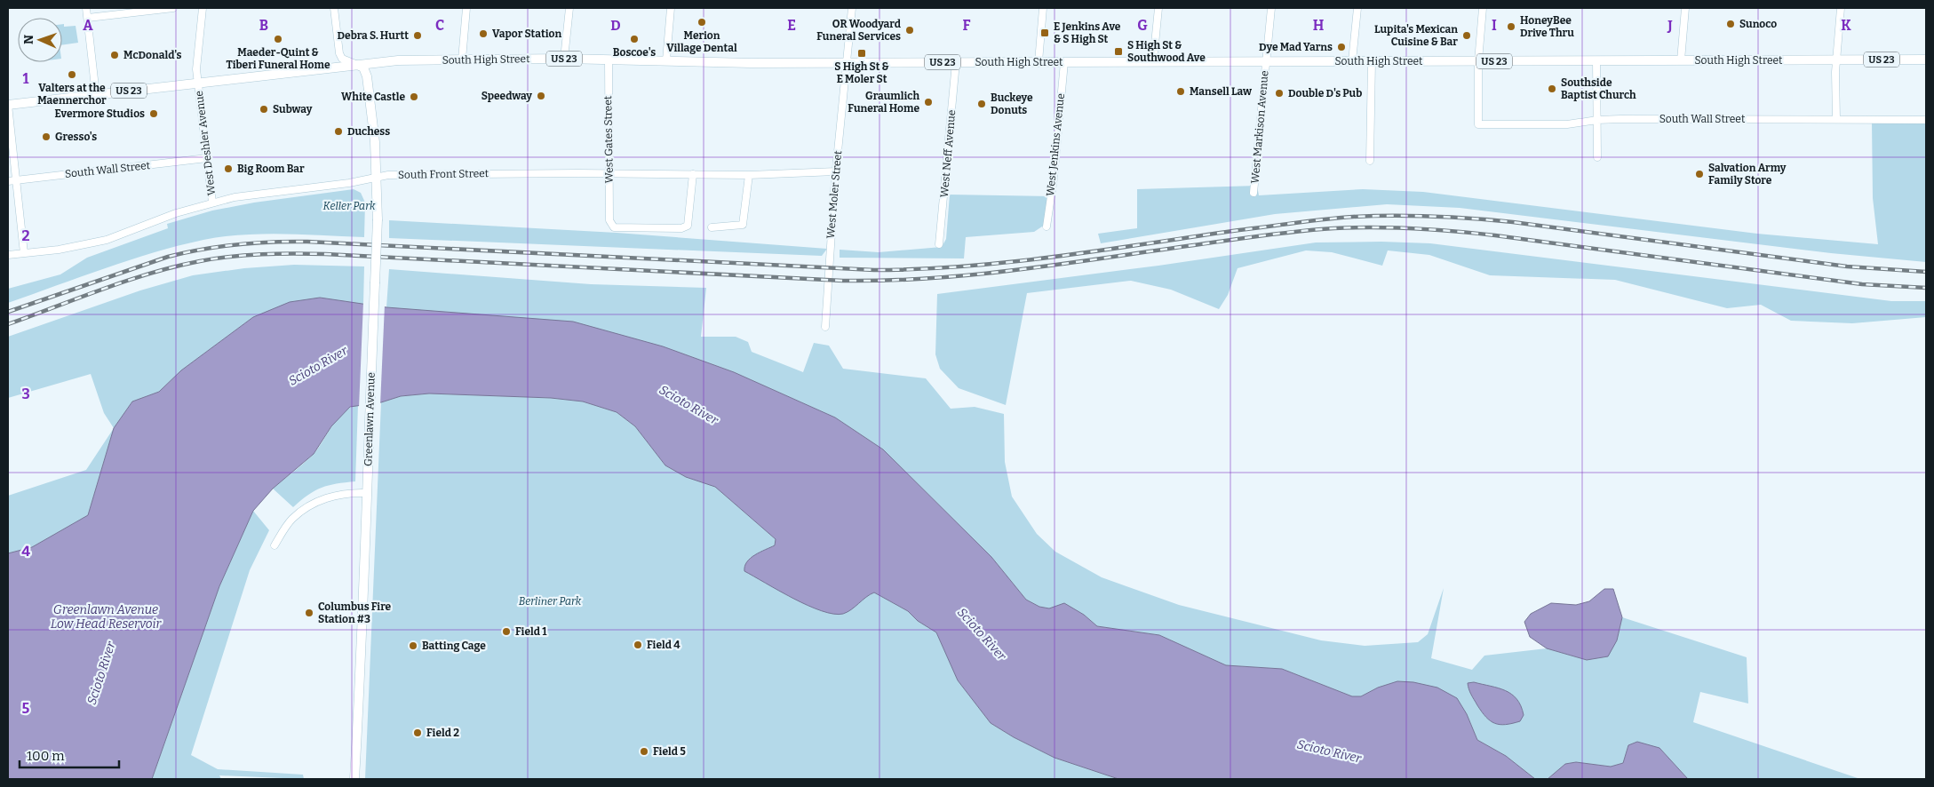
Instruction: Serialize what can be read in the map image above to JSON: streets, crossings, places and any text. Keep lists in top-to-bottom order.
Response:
{
  "streets": {
    "main road": ["US 23", "South High Street", "Greenlawn Avenue"],
    "street": [
      "South Wall Street",
      "West Markison Avenue",
      "West Gates Street",
      "West Deshler Avenue",
      "West Jenkins Avenue",
      "West Neff Avenue",
      "South Front Street",
      "West Moler Street"
    ]
  },
  "crossings": [
    ["South High Street", "South Wall Street"],
    ["South High Street", "West Markison Avenue"],
    ["South High Street", "West Gates Street"],
    ["South High Street", "West Deshler Avenue"],
    ["South High Street", "West Jenkins Avenue"],
    ["South High Street", "West Neff Avenue"],
    ["South High Street", "West Moler Street"],
    ["South High Street", "Greenlawn Avenue"],
    ["South Wall Street", "West Deshler Avenue"],
    ["West Gates Street", "South Front Street"],
    ["West Deshler Avenue", "South Front Street"],
    ["South Front Street", "West Moler Street"],
    ["South Front Street", "Greenlawn Avenue"]
  ],
  "water": ["Scioto River", "Greenlawn Avenue Low Head Reservoir"],
  "parks": ["Keller Park", "Berliner Park"],
  "places": {
    "other": [
      "Merion Village Dental",
      "Sunoco",
      "HoneyBee Drive Thru",
      "OR Woodyard Funeral Services",
      "Vapor Station",
      "Debra S. Hurtt",
      "Lupita's Mexican Cuisine & Bar",
      "Maeder-Quint & Tiberi Funeral Home",
      "Boscoe's",
      "Dye Mad Yarns",
      "McDonald's",
      "Valters at the Maennerchor",
      "Southside Baptist Church",
      "Mansell Law",
      "Double D's Pub",
      "Speedway",
      "White Castle",
      "Graumlich Funeral Home",
      "Buckeye Donuts",
      "Subway",
      "Evermore Studios",
      "Duchess",
      "Gresso's",
      "Big Room Bar",
      "Salvation Army Family Store",
      "Columbus Fire Station #3",
      "Field 1",
      "Field 4",
      "Batting Cage",
      "Field 2",
      "Field 5"
    ],
    "transit": ["E Jenkins Ave & S High St", "S High St & Southwood Ave", "S High St & E Moler St"]
  },
  "scale_bar": "100 m",
  "north": "left",
  "grid": {
    "columns": [
      "A",
      "B",
      "C",
      "D",
      "E",
      "F",
      "G",
      "H",
      "I",
      "J",
      "K"
    ],
    "rows": [
      "1",
      "2",
      "3",
      "4",
      "5"
    ]
  }
}
